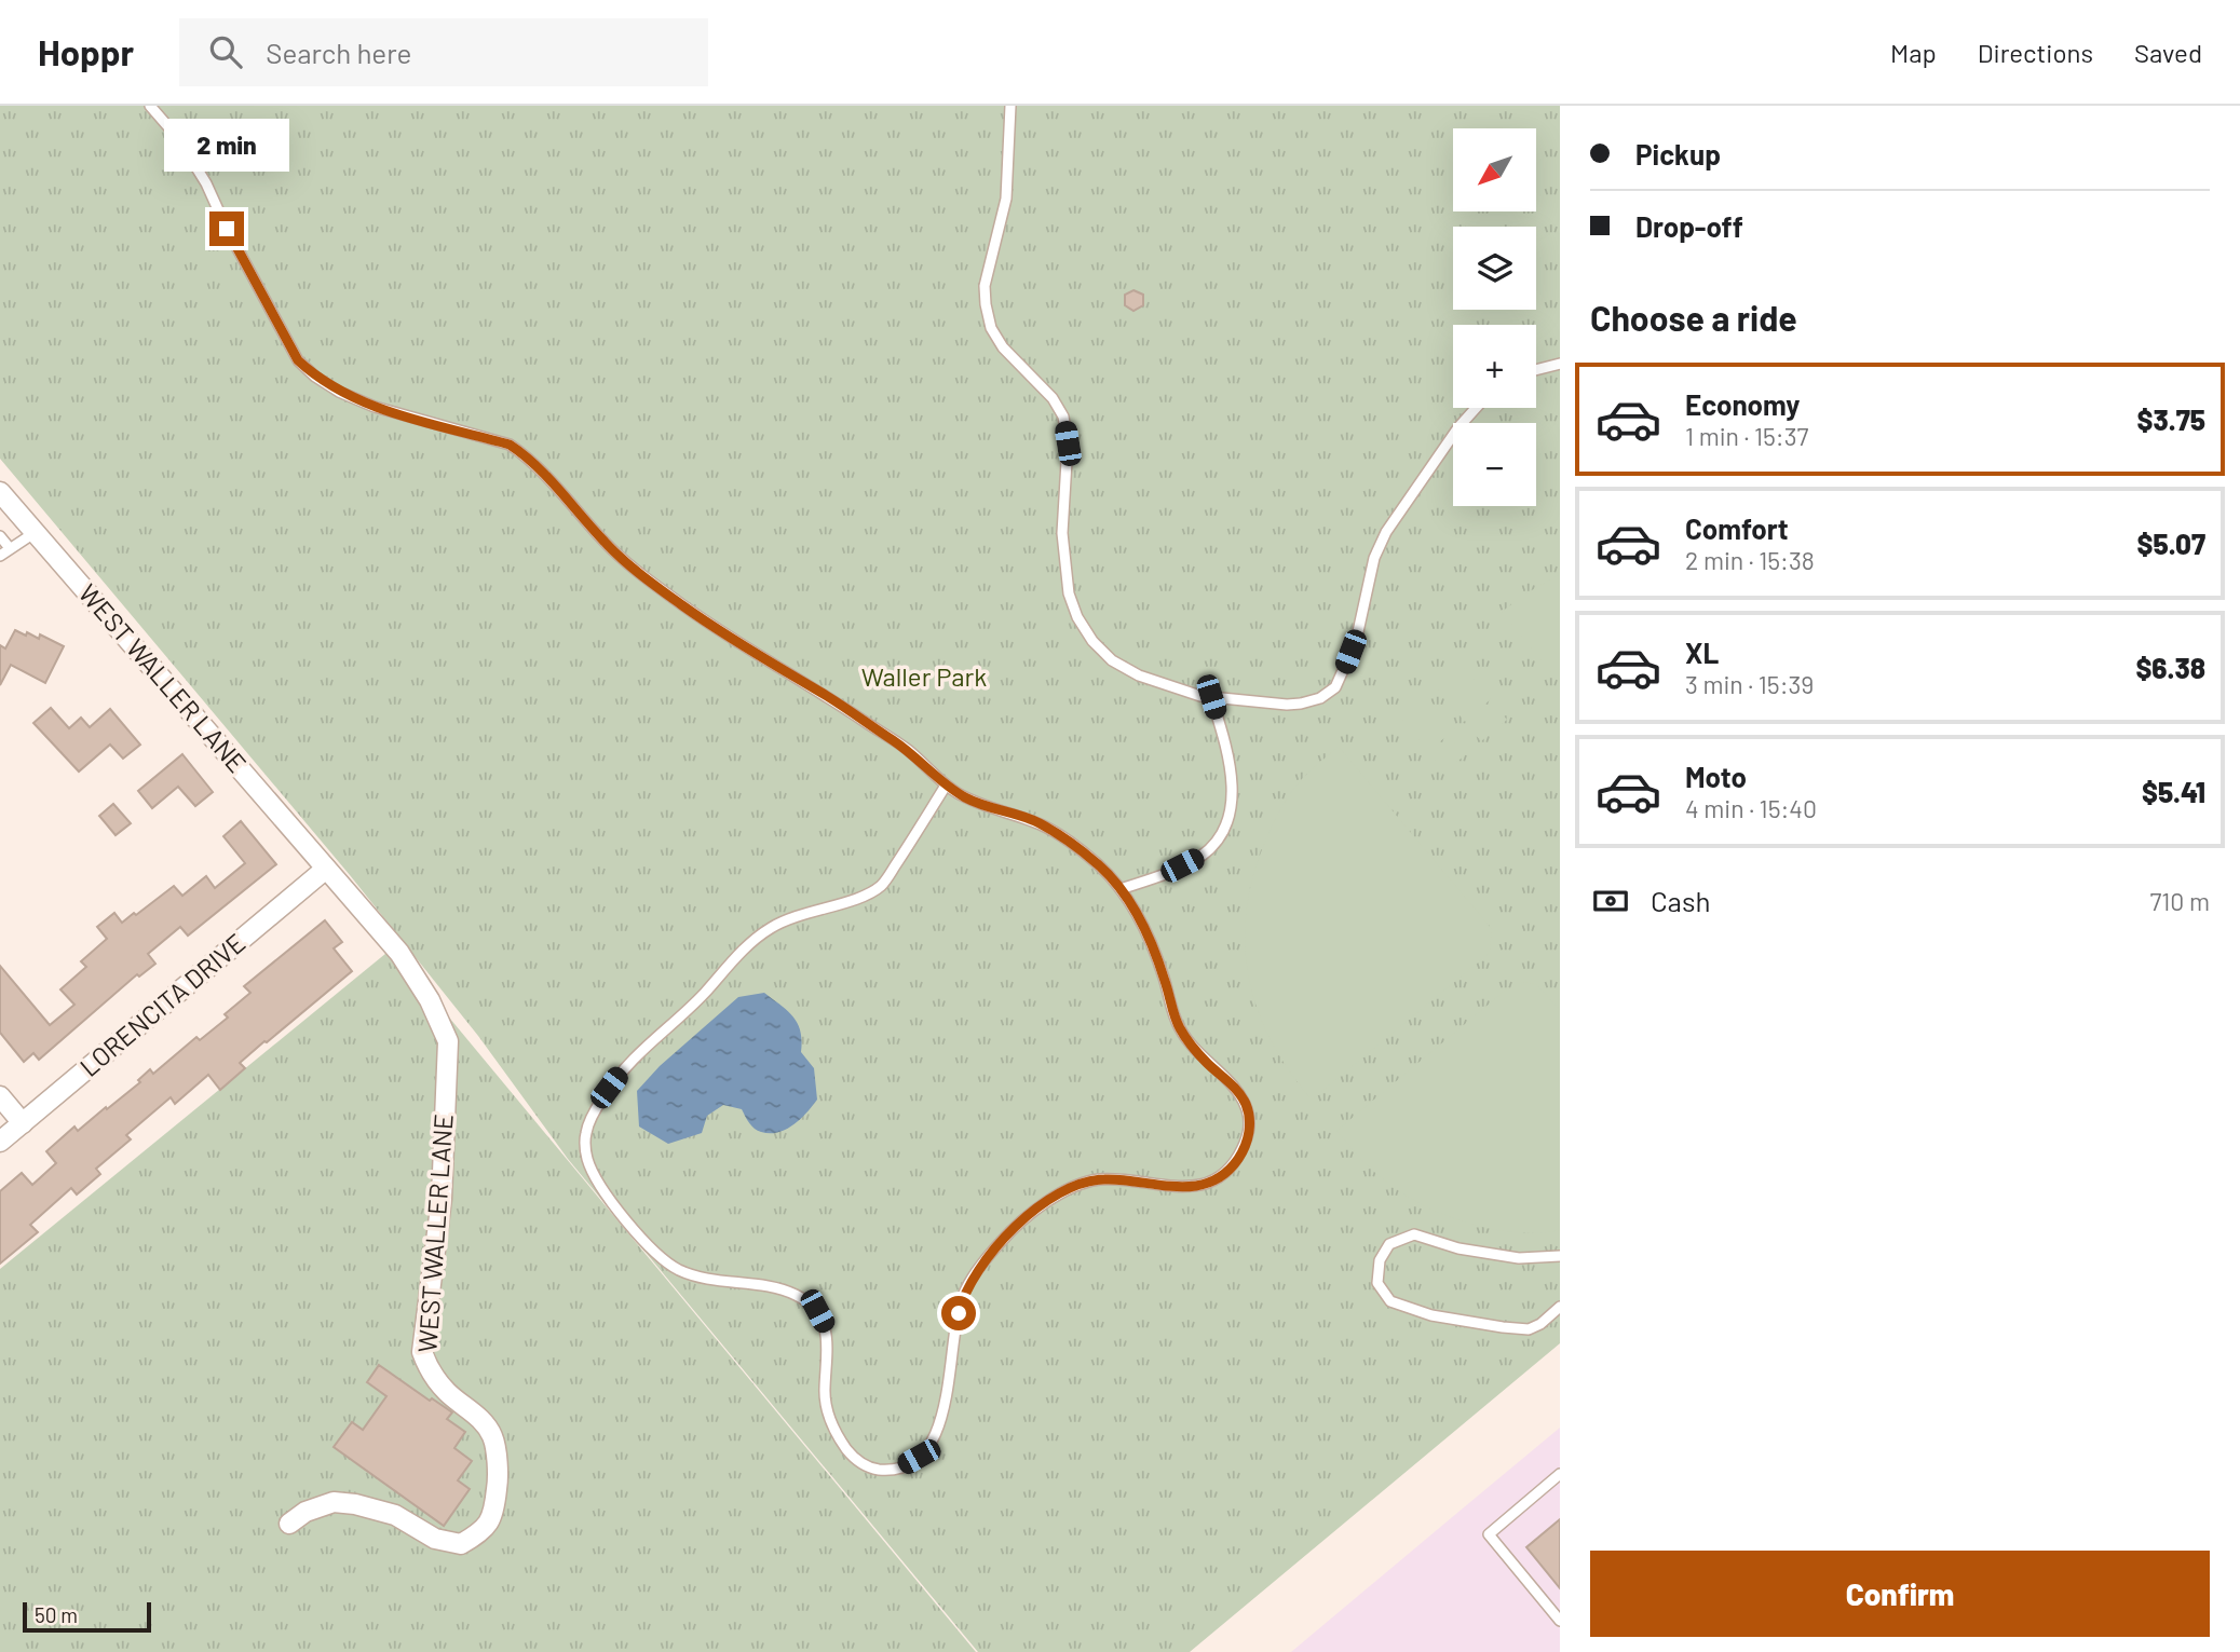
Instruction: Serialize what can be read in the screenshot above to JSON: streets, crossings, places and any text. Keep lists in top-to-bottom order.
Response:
{
  "streets": {
    "street": ["WEST WALLER LANE", "LORENCITA DRIVE"]
  },
  "crossings": [
    ["WEST WALLER LANE", "LORENCITA DRIVE"]
  ],
  "parks": ["Waller Park"],
  "scale_bar": "50 m",
  "north": "bottom left",
  "page": {
    "header": "Hoppr",
    "search": "Search here",
    "nav": ["Map", "Directions", "Saved"],
    "banner": ["Pickup", "Drop-off"],
    "bubble": "2 min",
    "map_buttons": ["+", "−"],
    "heading": "Choose a ride",
    "list": [
      {
        "name": "Economy",
        "note": "1 min · 15:37",
        "value": "$3.75"
      },
      {
        "name": "Comfort",
        "note": "2 min · 15:38",
        "value": "$5.07"
      },
      {
        "name": "XL",
        "note": "3 min · 15:39",
        "value": "$6.38"
      },
      {
        "name": "Moto",
        "note": "4 min · 15:40",
        "value": "$5.41"
      }
    ],
    "pay": ["Cash", "710 m"],
    "buttons": "Confirm",
    "scale": "50 m"
  }
}
